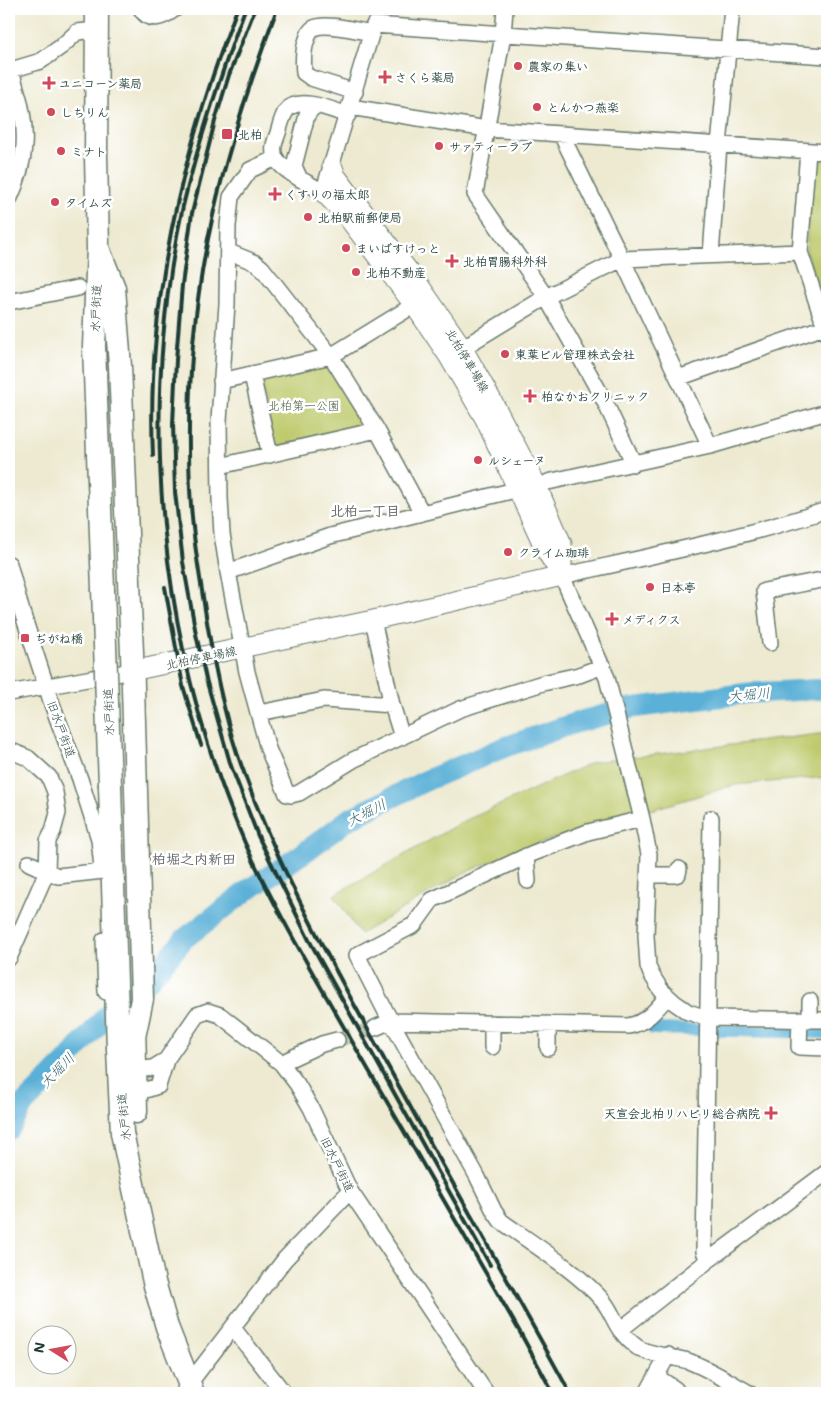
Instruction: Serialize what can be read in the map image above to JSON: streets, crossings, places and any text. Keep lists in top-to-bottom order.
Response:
{
  "streets": {
    "highway": ["水戸街道"],
    "main road": ["北柏停車場線"],
    "street": ["旧水戸街道"]
  },
  "crossings": [
    ["水戸街道", "旧水戸街道"]
  ],
  "districts": ["北柏一丁目", "柏堀之内新田"],
  "water": ["大堀川"],
  "parks": ["北柏第一公園"],
  "places": {
    "other": [
      "農家の集い",
      "とんかつ燕楽",
      "しちりん",
      "サァティーラブ",
      "ミナト",
      "タイムズ",
      "北柏駅前郵便局",
      "まいばすけっと",
      "北柏不動産",
      "東葉ビル管理株式会社",
      "ルシェーヌ",
      "クライム珈琲",
      "日本亭"
    ],
    "health": [
      "さくら薬局",
      "ユニコーン薬局",
      "くすりの福太郎",
      "北柏胃腸科外科",
      "柏なかおクリニック",
      "メディクス",
      "天宣会北柏リハビリ総合病院"
    ],
    "transit": ["北柏", "ぢがね橋"]
  },
  "north": "left"
}
